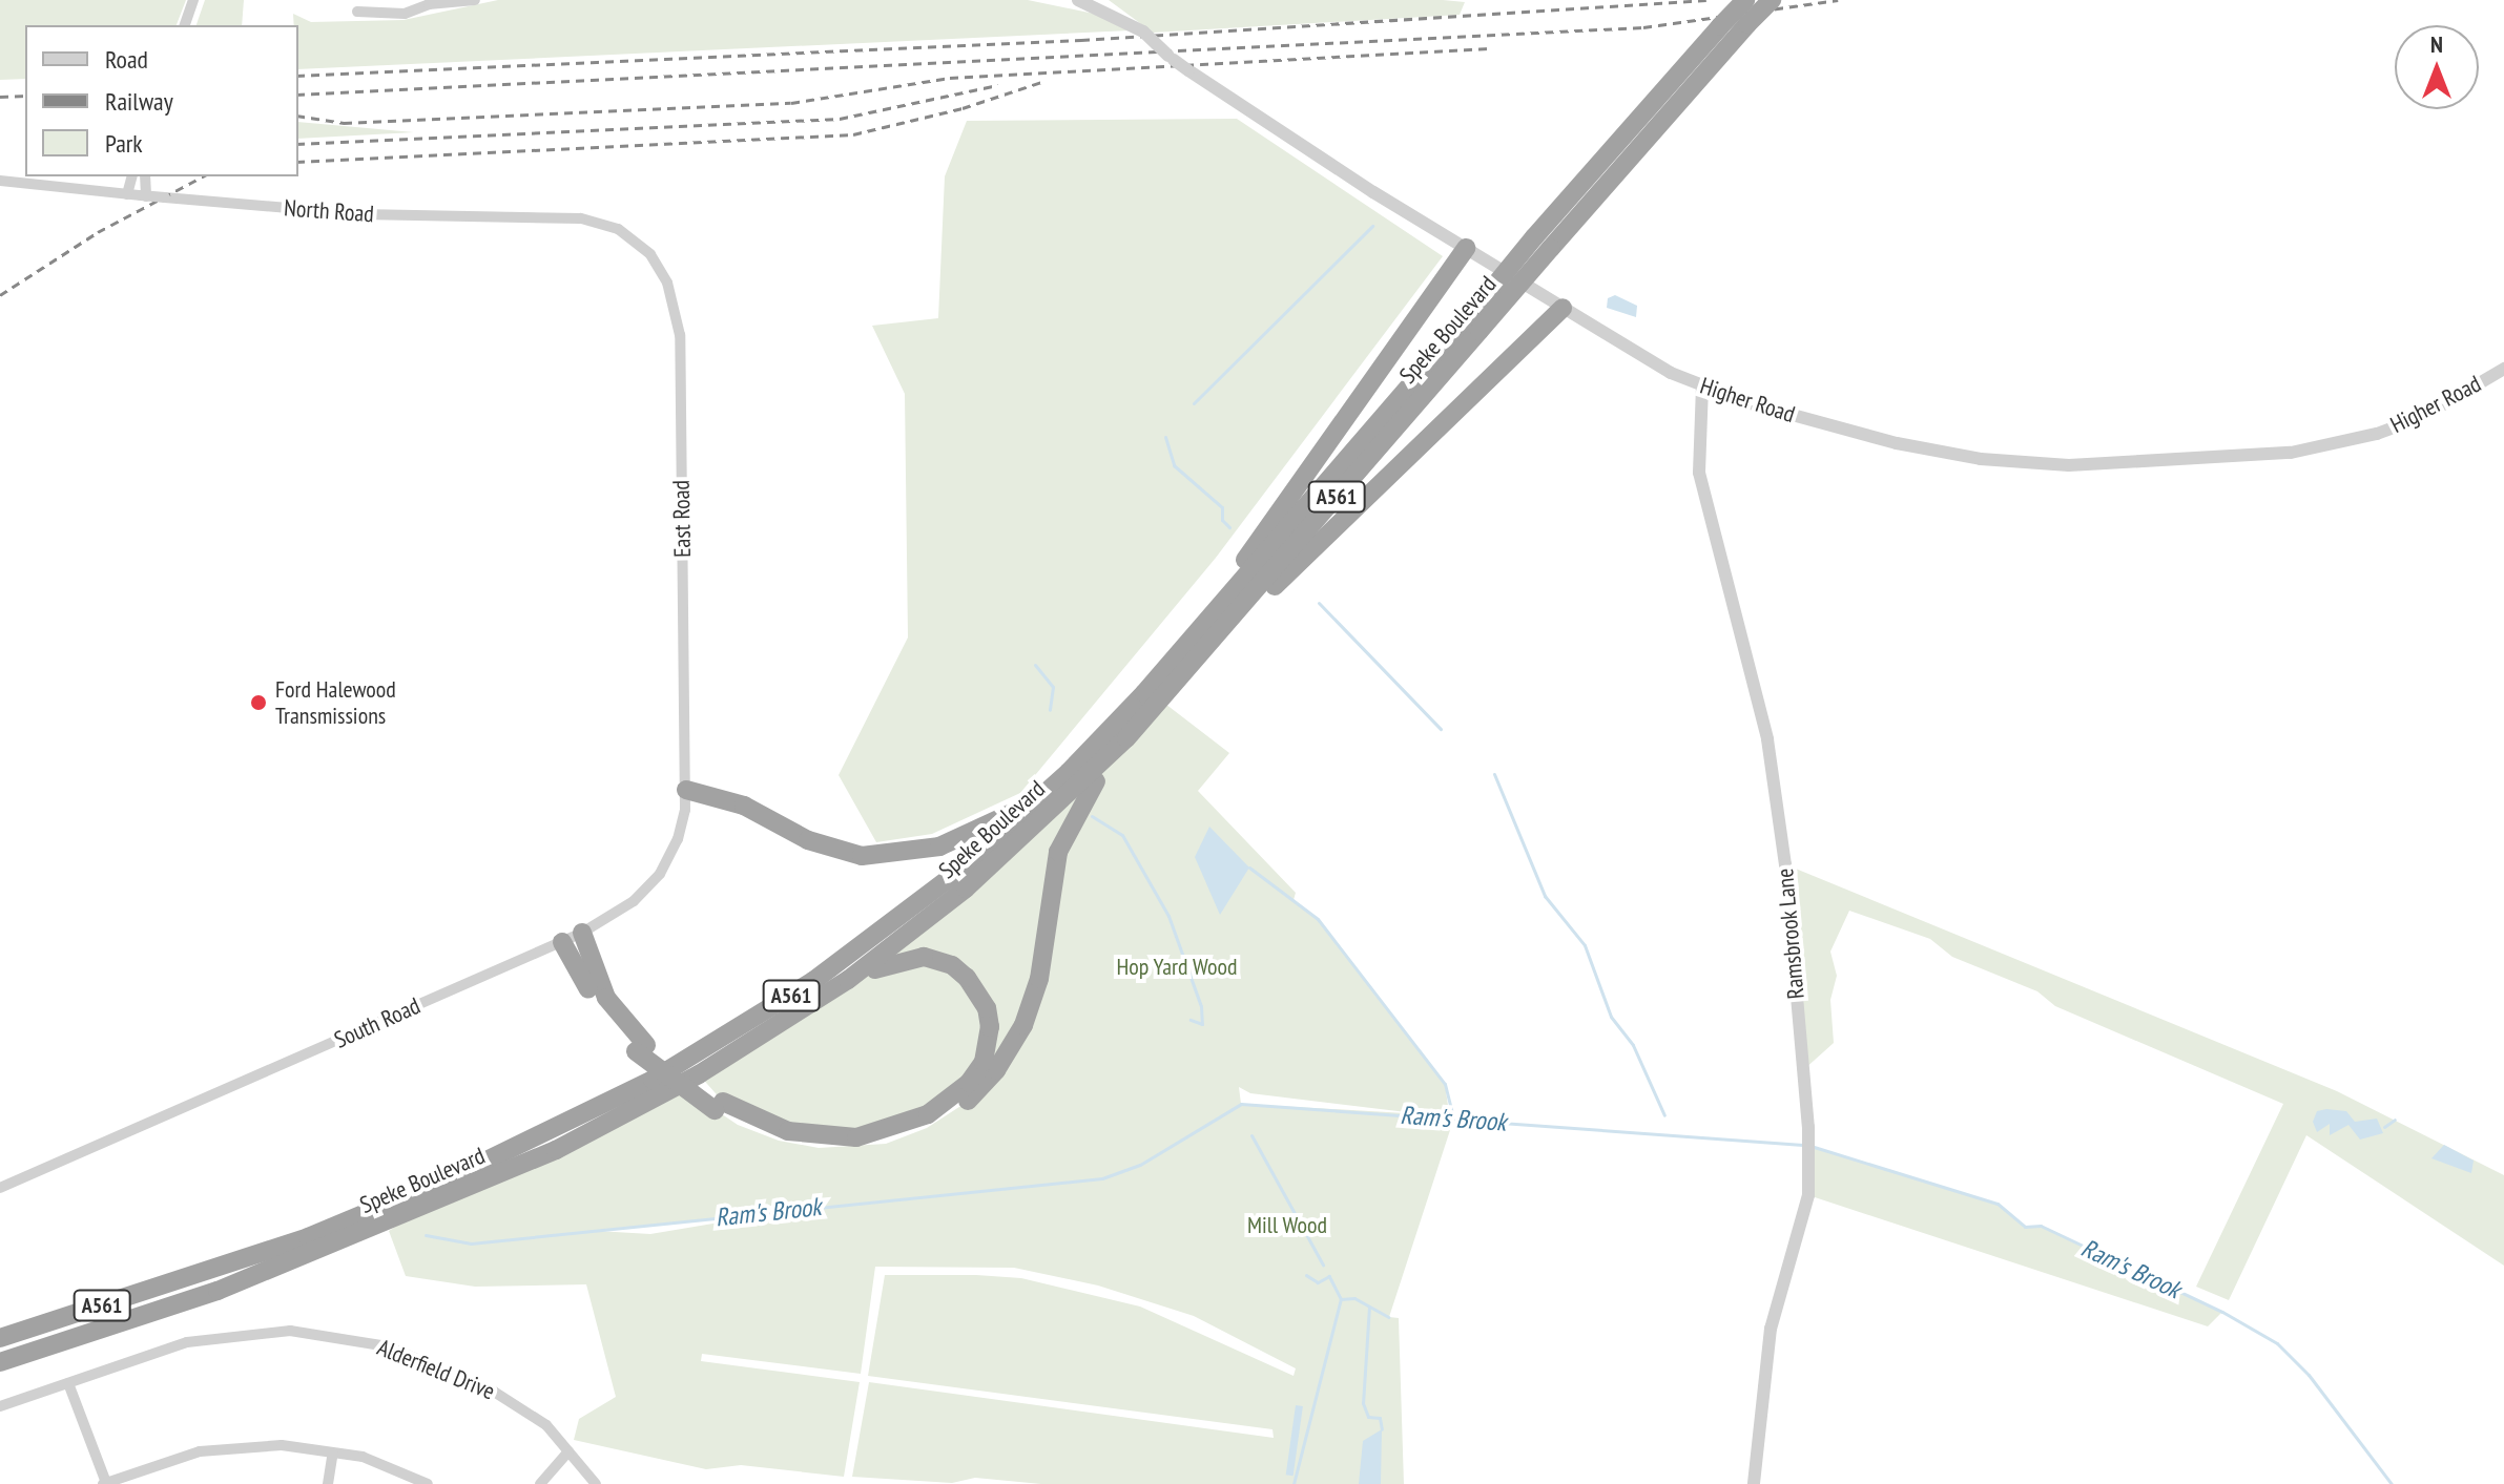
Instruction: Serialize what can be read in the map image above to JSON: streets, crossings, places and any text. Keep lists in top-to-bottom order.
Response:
{
  "streets": {
    "highway": ["Speke Boulevard", "A561"],
    "street": [
      "North Road",
      "Higher Road",
      "East Road",
      "Ramsbrook Lane",
      "South Road",
      "Alderfield Drive"
    ]
  },
  "crossings": [
    ["North Road", "East Road"],
    ["Higher Road", "Ramsbrook Lane"],
    ["East Road", "South Road"]
  ],
  "water": ["Ram's Brook"],
  "parks": ["Hop Yard Wood", "Mill Wood"],
  "places": ["Ford Halewood Transmissions"],
  "legend": ["Road", "Railway", "Park"],
  "north": "top"
}
